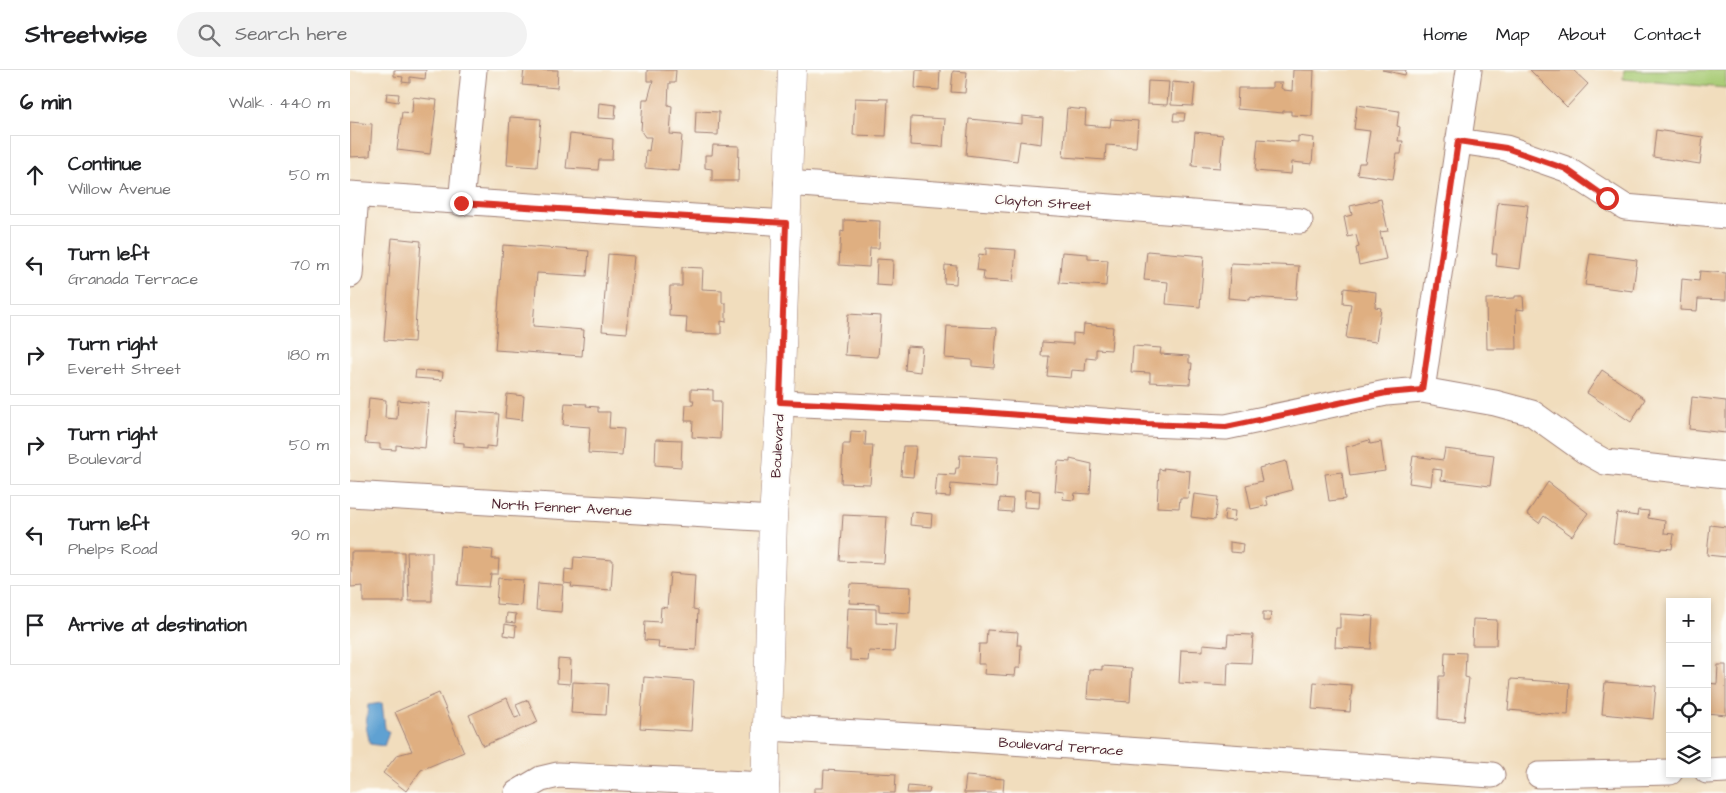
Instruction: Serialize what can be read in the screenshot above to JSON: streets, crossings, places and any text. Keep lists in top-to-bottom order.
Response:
{
  "streets": {
    "street": [
      "Clayton Street",
      "Boulevard",
      "North Fenner Avenue",
      "Boulevard Terrace"
    ]
  },
  "crossings": [
    ["Clayton Street", "Boulevard"],
    ["Boulevard", "North Fenner Avenue"],
    ["Boulevard", "Boulevard Terrace"]
  ],
  "page": {
    "header": "Streetwise",
    "search": "Search here",
    "nav": [
      "Home",
      "Map",
      "About",
      "Contact"
    ],
    "heading": ["6 min", "Walk · 440 m"],
    "list": [
      ["Continue", "Willow Avenue", "50 m"],
      ["Turn left", "Granada Terrace", "70 m"],
      ["Turn right", "Everett Street", "180 m"],
      ["Turn right", "Boulevard", "50 m"],
      ["Turn left", "Phelps Road", "90 m"],
      "Arrive at destination"
    ],
    "map_buttons": ["+", "−"]
  }
}
